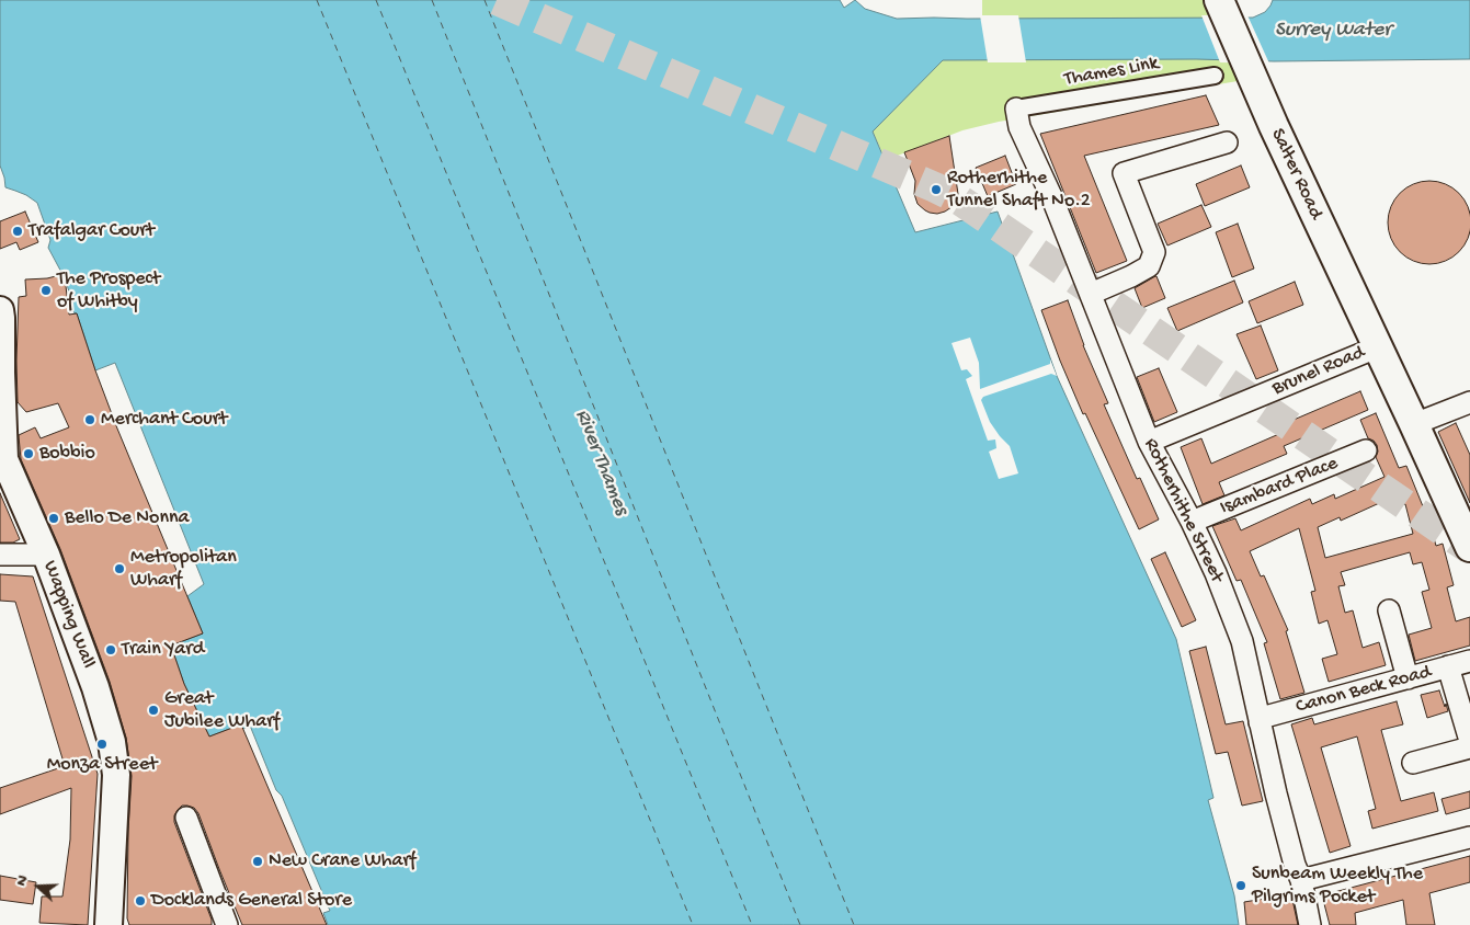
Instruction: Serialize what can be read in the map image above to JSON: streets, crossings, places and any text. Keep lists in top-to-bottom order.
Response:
{
  "streets": {
    "main road": ["Salter Road", "Brunel Road"],
    "street": [
      "Thames Link",
      "Isambard Place",
      "Rotherhithe Street",
      "Wapping Wall",
      "Canon Beck Road"
    ]
  },
  "crossings": [
    ["Thames Link", "Rotherhithe Street"],
    ["Salter Road", "Brunel Road"],
    ["Brunel Road", "Rotherhithe Street"],
    ["Isambard Place", "Rotherhithe Street"],
    ["Rotherhithe Street", "Canon Beck Road"]
  ],
  "water": ["Surrey Water", "River Thames"],
  "places": [
    "Rotherhithe Tunnel Shaft No.2",
    "Trafalgar Court",
    "The Prospect of Whitby",
    "Merchant Court",
    "Bobbio",
    "Bello De Nonna",
    "Metropolitan Wharf",
    "Train Yard",
    "Great Jubilee Wharf",
    "Monza Street",
    "New Crane Wharf",
    "Sunbeam Weekly The Pilgrims Pocket",
    "Docklands General Store"
  ],
  "north": "left"
}
